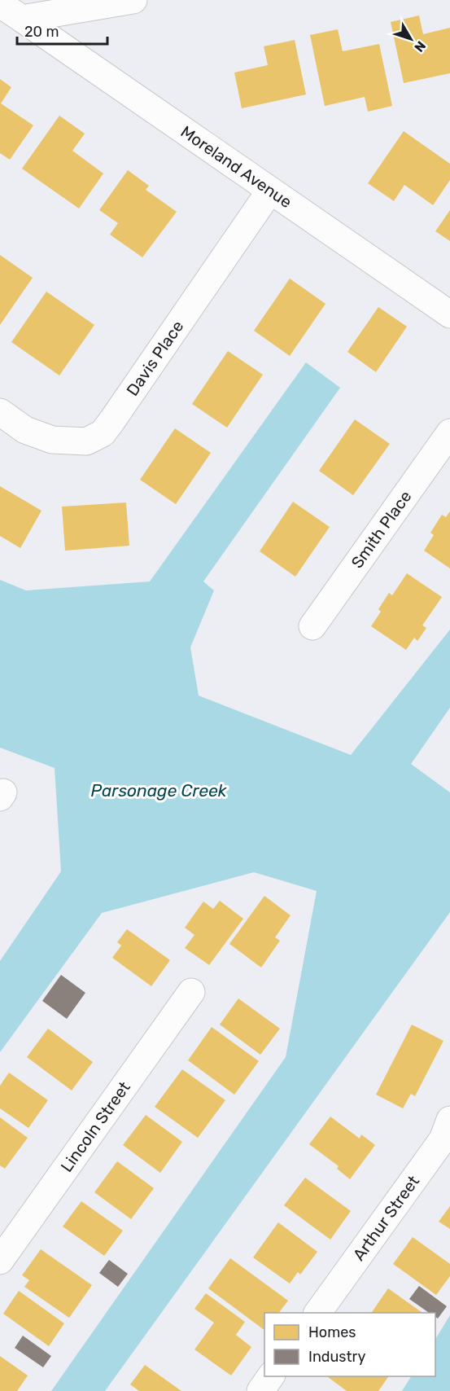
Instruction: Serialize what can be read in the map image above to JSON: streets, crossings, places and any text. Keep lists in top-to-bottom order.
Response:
{
  "streets": {
    "street": [
      "Moreland Avenue",
      "Davis Place",
      "Smith Place",
      "Lincoln Street",
      "Arthur Street"
    ]
  },
  "crossings": [
    ["Moreland Avenue", "Davis Place"]
  ],
  "water": ["Parsonage Creek"],
  "legend": ["Homes", "Industry"],
  "scale_bar": "20 m",
  "north": "bottom right"
}
